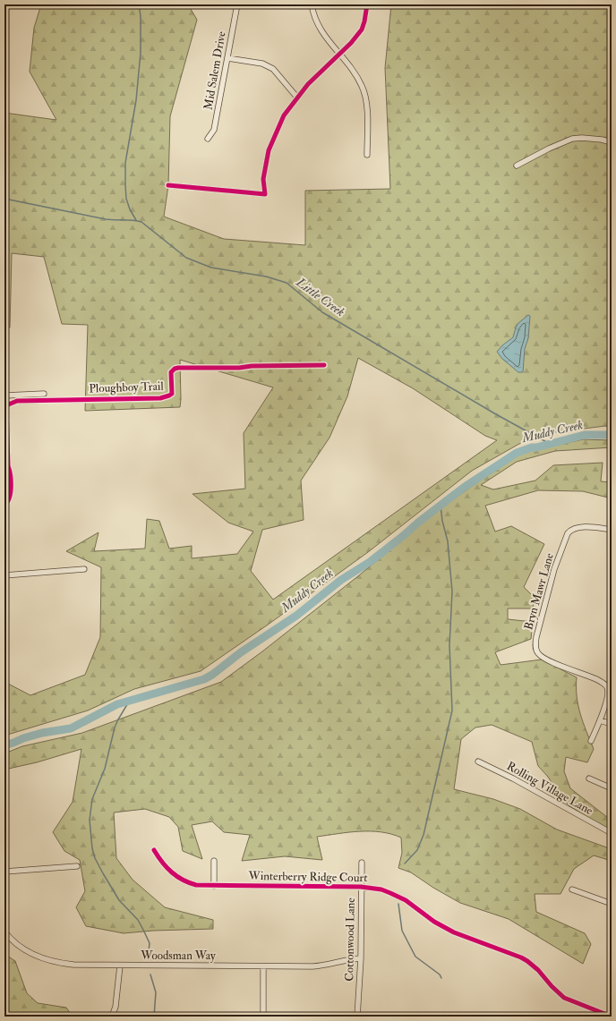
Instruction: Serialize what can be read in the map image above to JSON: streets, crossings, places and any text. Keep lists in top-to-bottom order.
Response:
{
  "streets": {
    "street": [
      "Mid Salem Drive",
      "Ploughboy Trail",
      "Bryn Mawr Lane",
      "Rolling Village Lane",
      "Winterberry Ridge Court",
      "Cottonwood Lane",
      "Woodsman Way"
    ]
  },
  "crossings": [
    ["Winterberry Ridge Court", "Cottonwood Lane"],
    ["Cottonwood Lane", "Woodsman Way"]
  ],
  "water": ["Little Creek", "Muddy Creek"]
}
